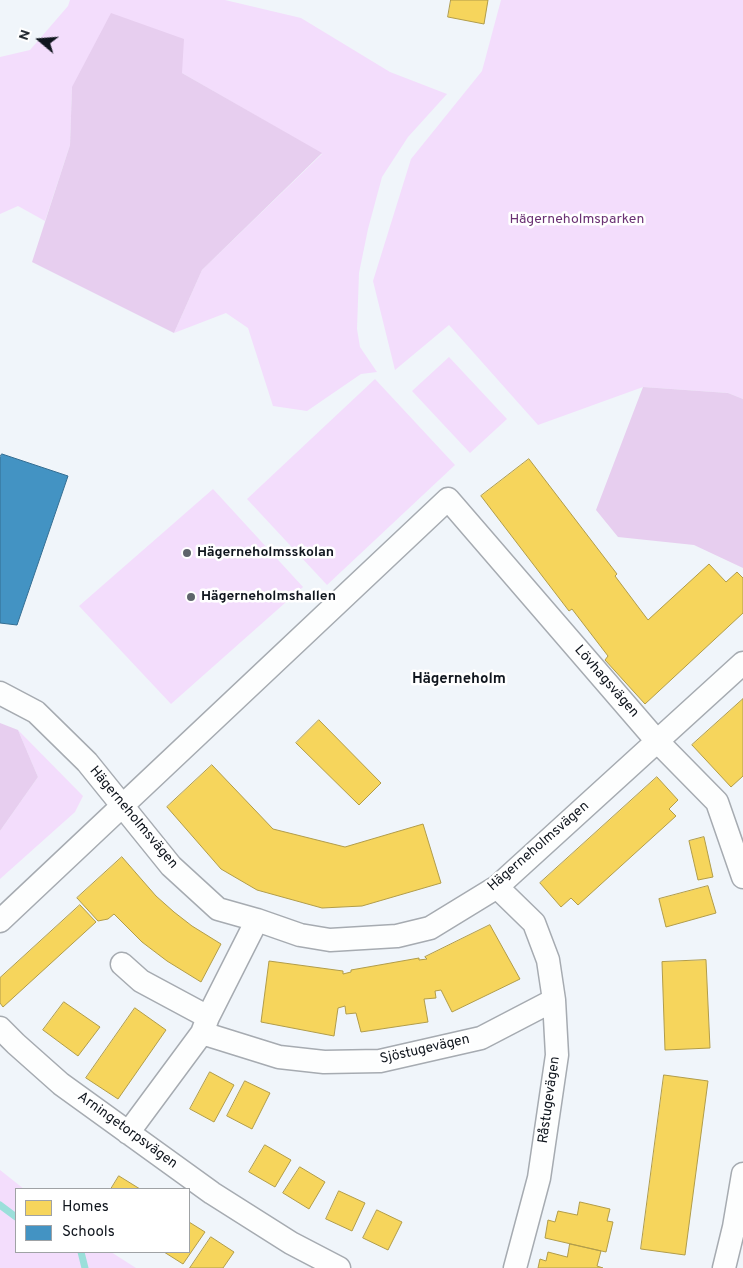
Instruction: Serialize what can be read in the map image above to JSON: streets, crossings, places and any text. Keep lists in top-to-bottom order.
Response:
{
  "streets": {
    "street": [
      "Lövhagsvägen",
      "Hägerneholmsvägen",
      "Sjöstugevägen",
      "Råstugevägen",
      "Arningetorpsvägen"
    ]
  },
  "crossings": [
    ["Lövhagsvägen", "Hägerneholmsvägen"],
    ["Hägerneholmsvägen", "Råstugevägen"],
    ["Sjöstugevägen", "Råstugevägen"]
  ],
  "districts": ["Hägerneholm"],
  "parks": ["Hägerneholmsparken"],
  "places": ["Hägerneholmsskolan", "Hägerneholmshallen"],
  "legend": ["Homes", "Schools"],
  "north": "left"
}
